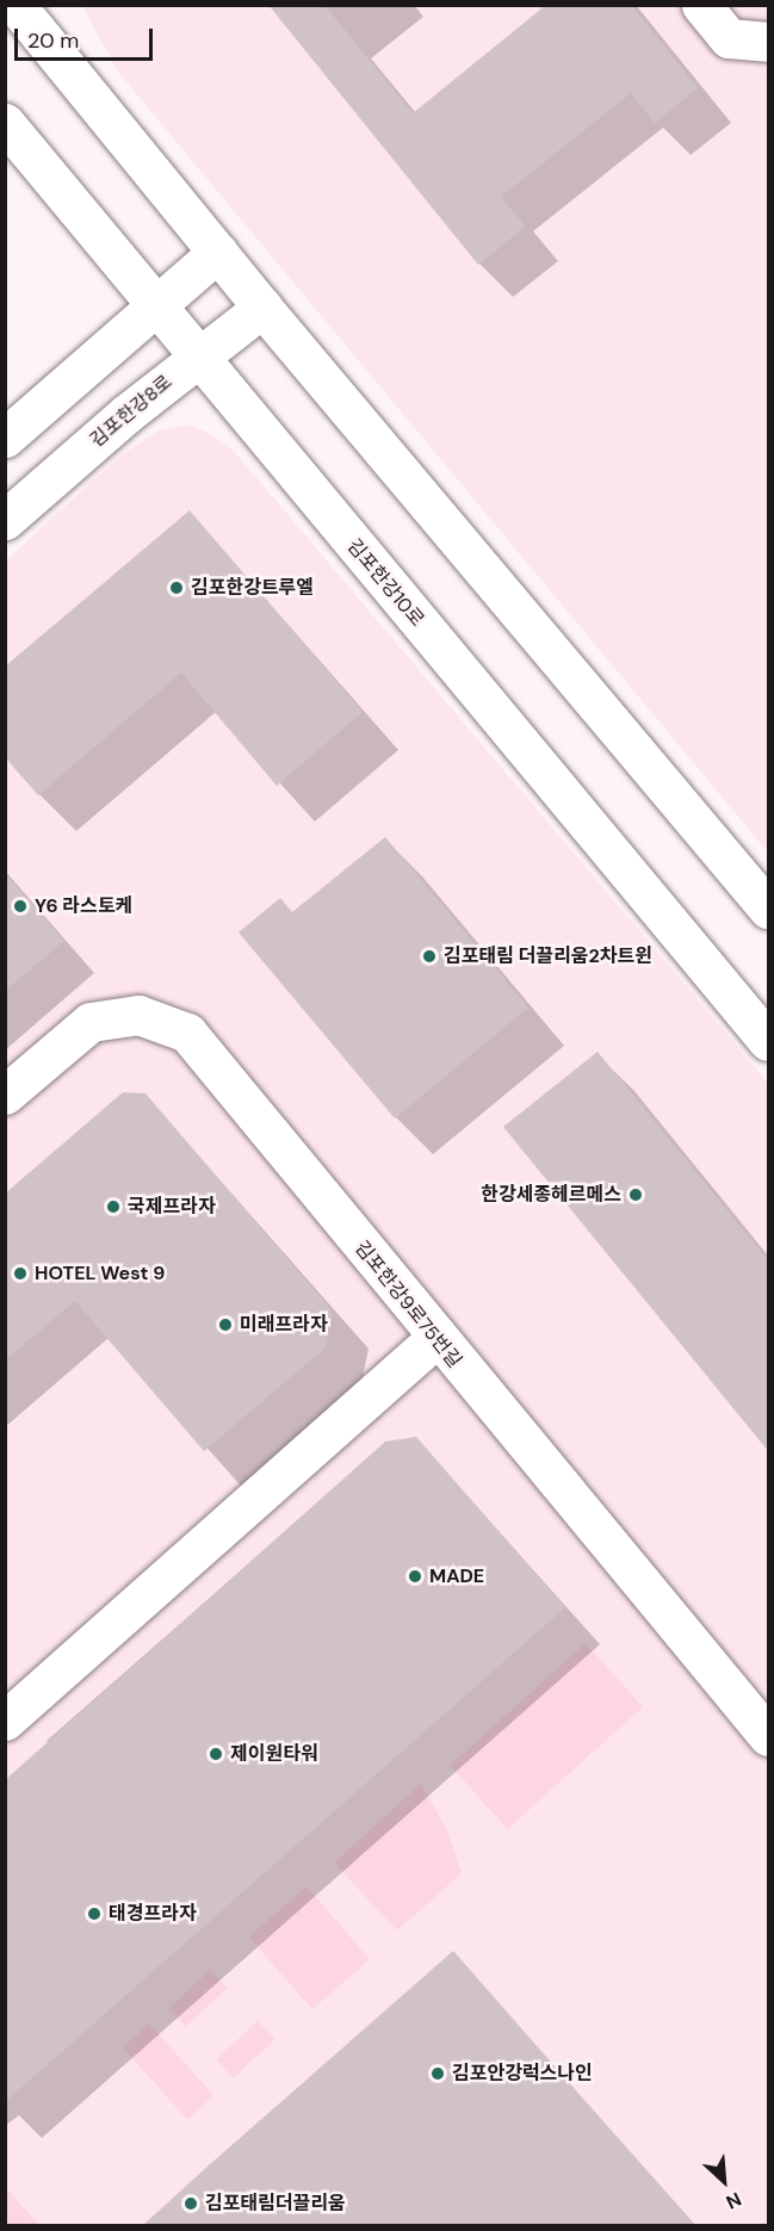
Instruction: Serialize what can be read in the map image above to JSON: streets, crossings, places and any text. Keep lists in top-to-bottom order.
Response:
{
  "streets": {
    "street": ["김포한강8로", "김포한강10로", "김포한강9로75번길"]
  },
  "crossings": [
    ["김포한강8로", "김포한강10로"]
  ],
  "places": [
    "김포한강트루엘",
    "Y6 라스토케",
    "김포태림 더끌리움2차트윈",
    "한강세종헤르메스",
    "국제프라자",
    "HOTEL West 9",
    "미래프라자",
    "MADE",
    "제이원타워",
    "태경프라자",
    "김포안강럭스나인",
    "김포태림더끌리움"
  ],
  "scale_bar": "20 m",
  "north": "bottom right"
}
